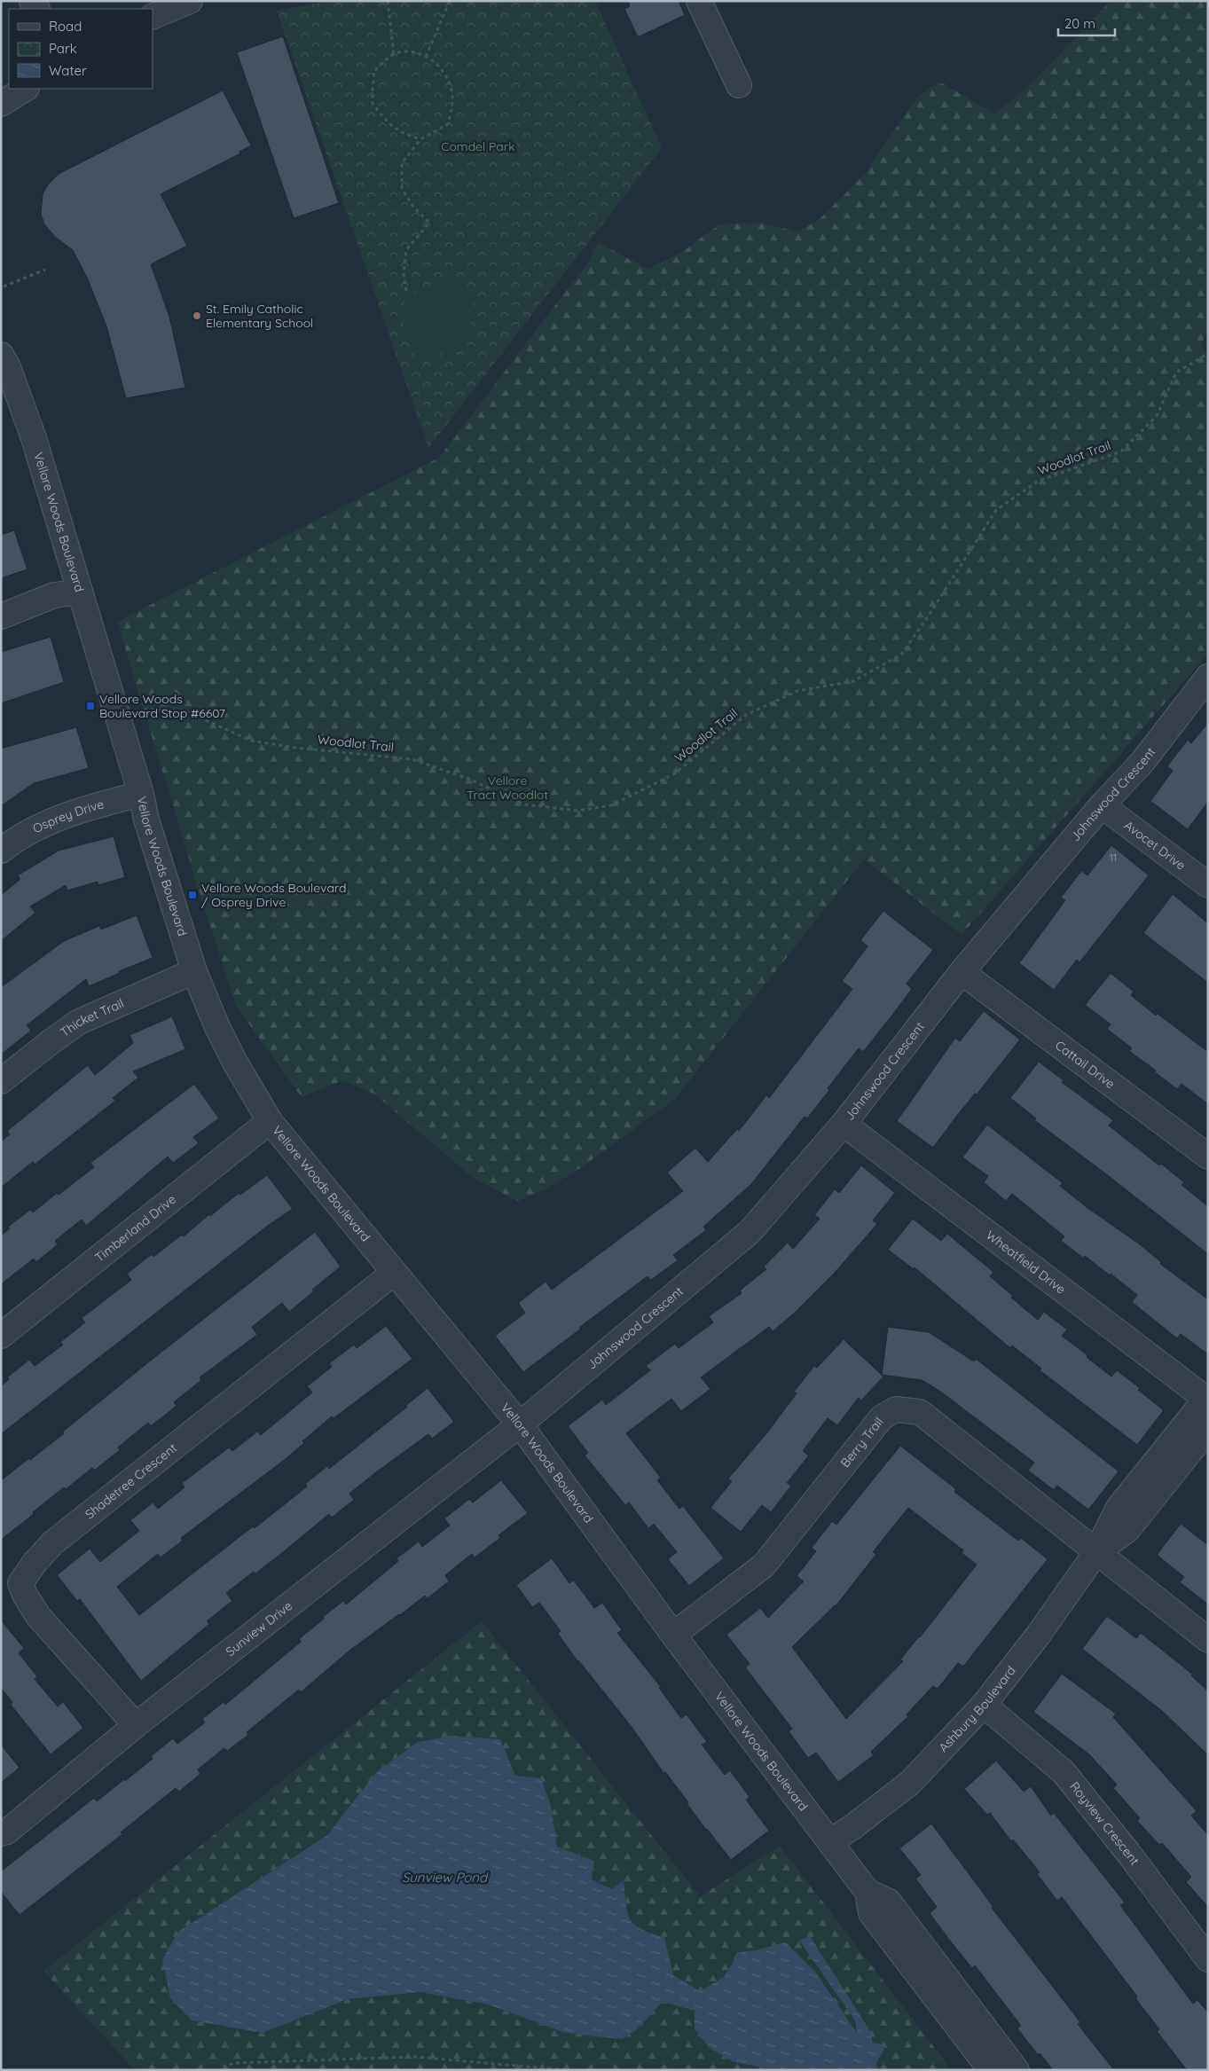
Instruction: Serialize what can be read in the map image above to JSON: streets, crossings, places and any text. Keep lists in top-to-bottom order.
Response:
{
  "streets": {
    "street": [
      "Vellore Woods Boulevard",
      "Johnswood Crescent",
      "Osprey Drive",
      "Avocet Drive",
      "Thicket Trail",
      "Cattail Drive",
      "Timberland Drive",
      "Wheatfield Drive",
      "Berry Trail",
      "Shadetree Crescent",
      "Sunview Drive",
      "Ashbury Boulevard",
      "Royview Crescent"
    ],
    "path": ["Woodlot Trail"]
  },
  "crossings": [
    ["Vellore Woods Boulevard", "Johnswood Crescent"],
    ["Vellore Woods Boulevard", "Osprey Drive"],
    ["Vellore Woods Boulevard", "Thicket Trail"],
    ["Vellore Woods Boulevard", "Timberland Drive"],
    ["Vellore Woods Boulevard", "Berry Trail"],
    ["Vellore Woods Boulevard", "Shadetree Crescent"],
    ["Vellore Woods Boulevard", "Sunview Drive"],
    ["Vellore Woods Boulevard", "Ashbury Boulevard"],
    ["Johnswood Crescent", "Avocet Drive"],
    ["Johnswood Crescent", "Cattail Drive"],
    ["Johnswood Crescent", "Wheatfield Drive"],
    ["Johnswood Crescent", "Sunview Drive"],
    ["Wheatfield Drive", "Ashbury Boulevard"],
    ["Berry Trail", "Ashbury Boulevard"],
    ["Shadetree Crescent", "Sunview Drive"],
    ["Ashbury Boulevard", "Royview Crescent"]
  ],
  "water": ["Sunview Pond"],
  "parks": ["Comdel Park", "Vellore Tract Woodlot"],
  "places": {
    "other": ["St. Emily Catholic Elementary School"],
    "transit": ["Vellore Woods Boulevard Stop #6607", "Vellore Woods Boulevard / Osprey Drive"]
  },
  "house_numbers": ["11"],
  "legend": ["Road", "Park", "Water"],
  "scale_bar": "20 m"
}
